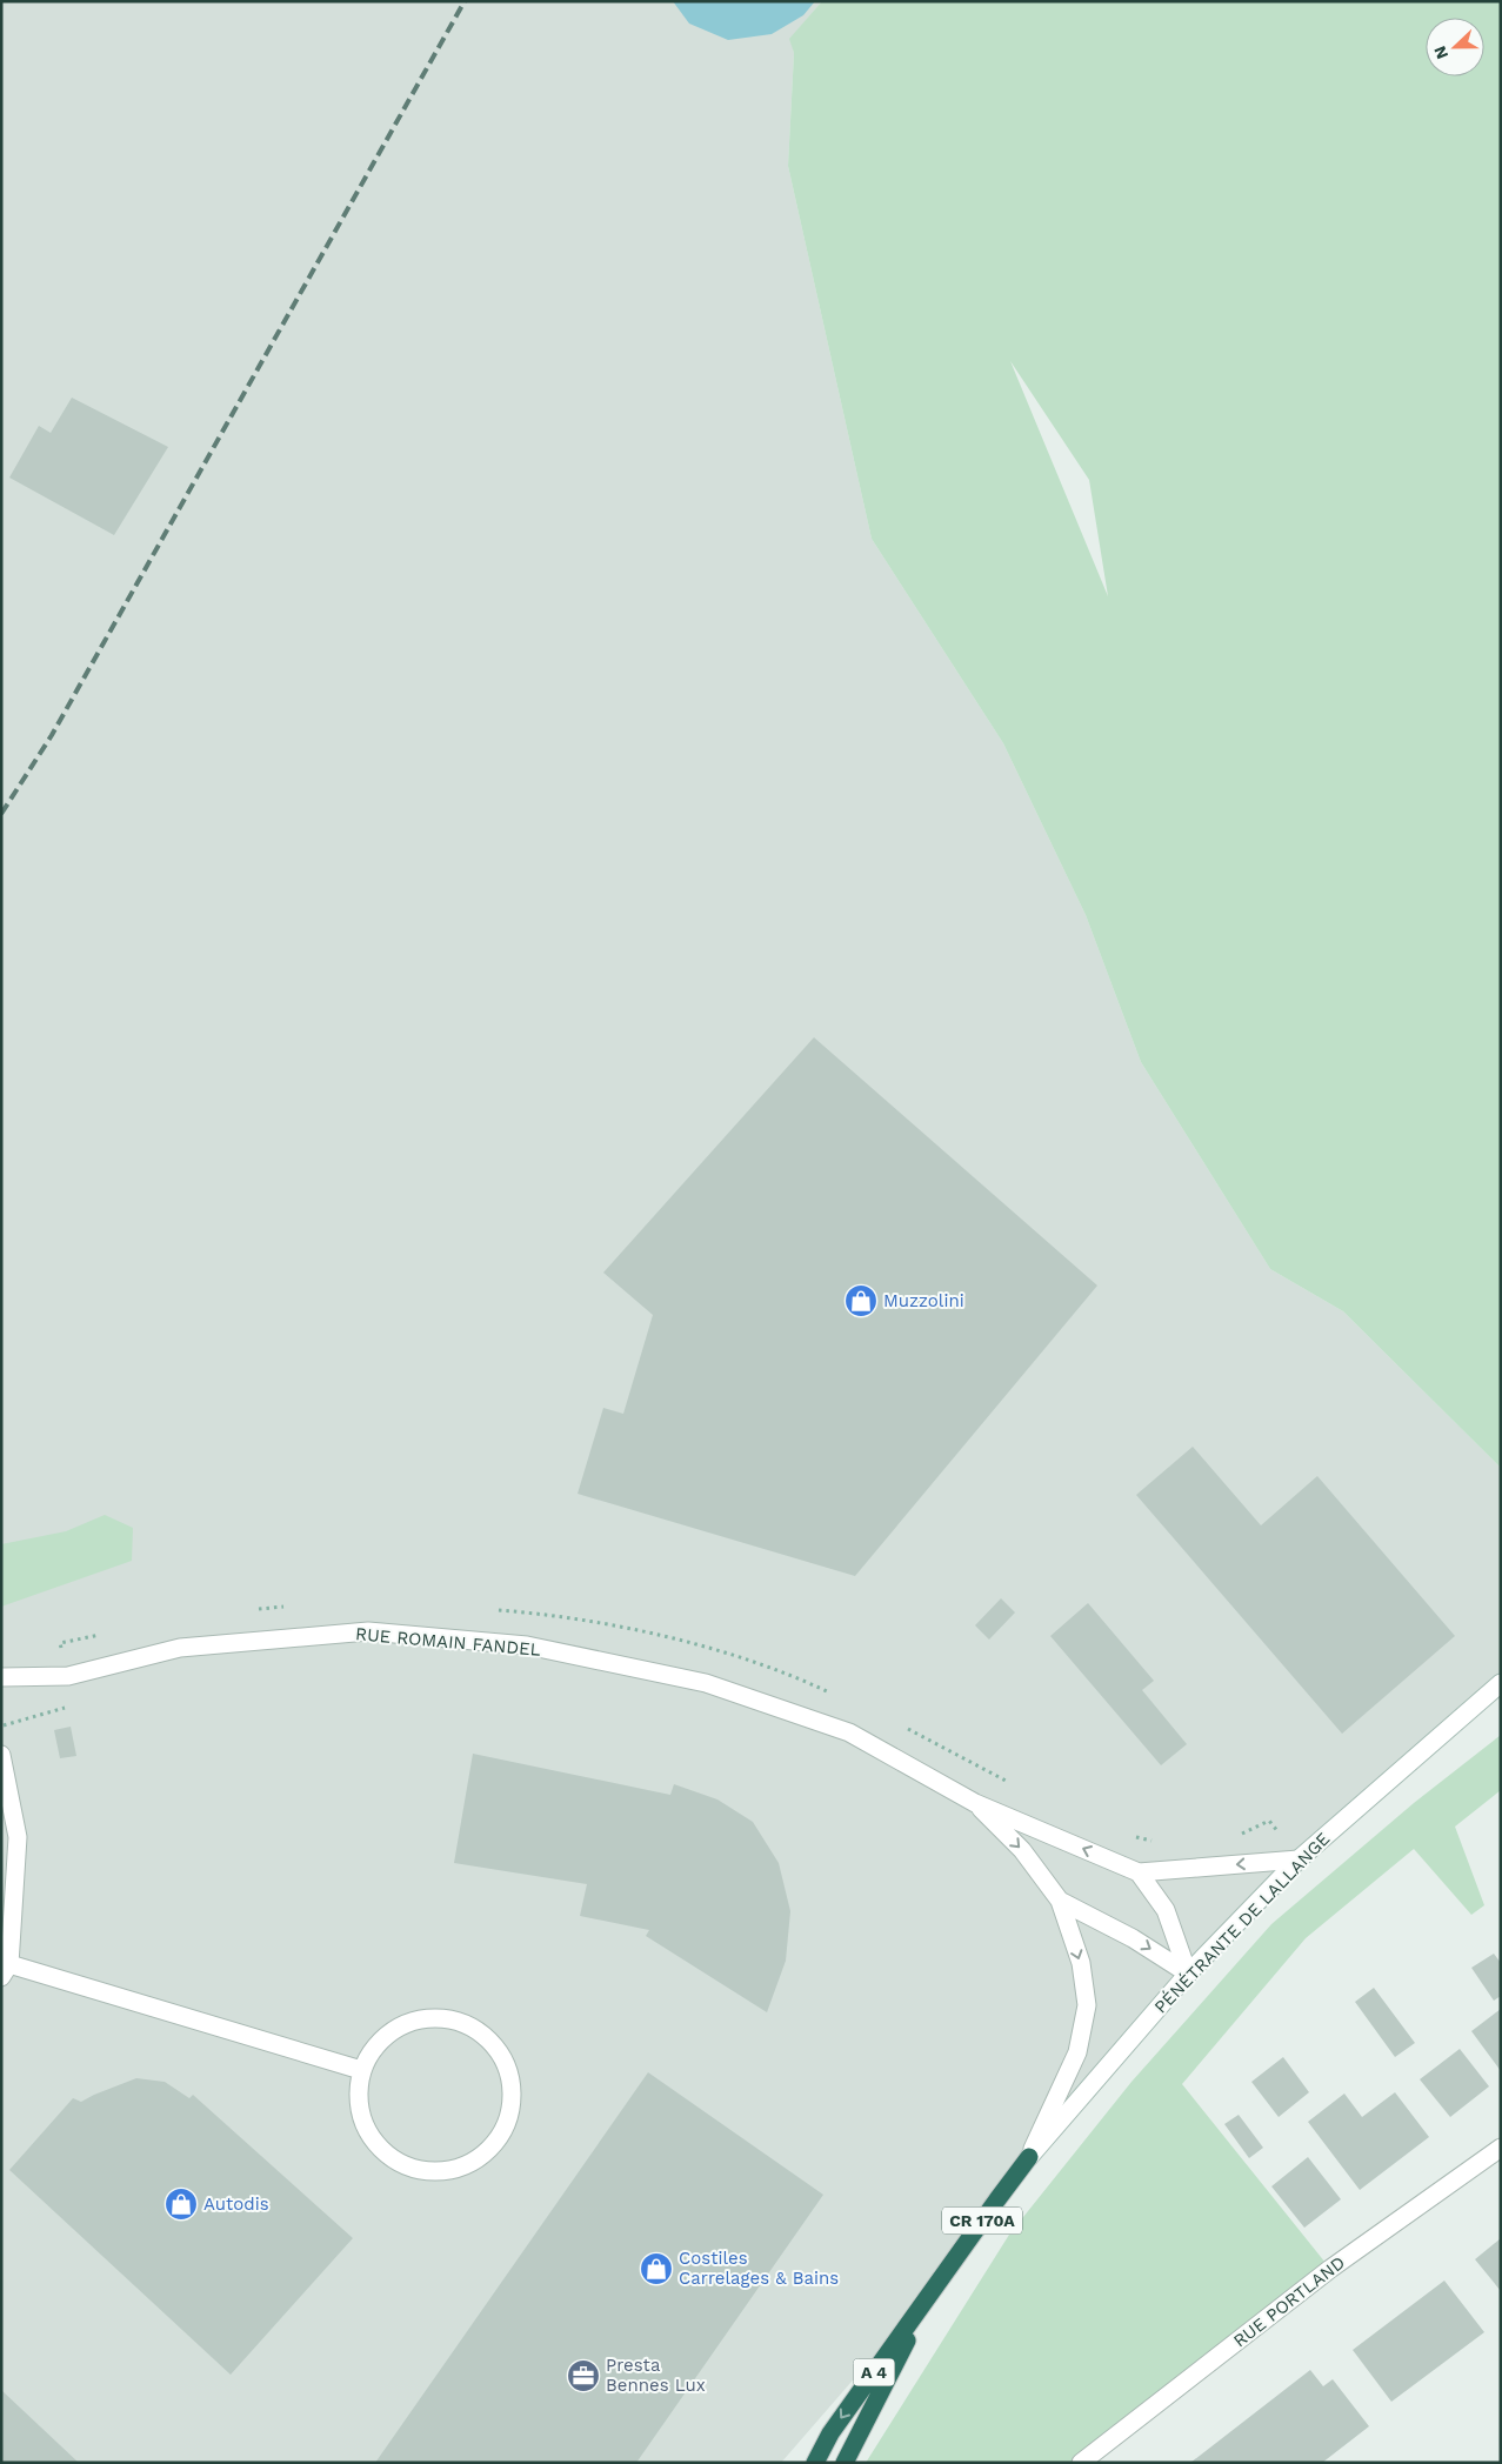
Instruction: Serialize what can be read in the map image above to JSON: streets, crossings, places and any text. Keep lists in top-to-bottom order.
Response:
{
  "streets": {
    "highway": ["CR 170A", "A 4"],
    "street": ["RUE ROMAIN FANDEL", "PÉNÉTRANTE DE LALLANGE", "RUE PORTLAND"]
  },
  "crossings": [
    ["RUE ROMAIN FANDEL", "PÉNÉTRANTE DE LALLANGE"],
    ["RUE ROMAIN FANDEL", "CR 170A"],
    ["PÉNÉTRANTE DE LALLANGE", "CR 170A"],
    ["CR 170A", "A 4"]
  ],
  "places": {
    "shop": ["Muzzolini", "Autodis", "Costiles Carrelages & Bains"],
    "office": ["Presta Bennes Lux"]
  },
  "north": "left"
}
